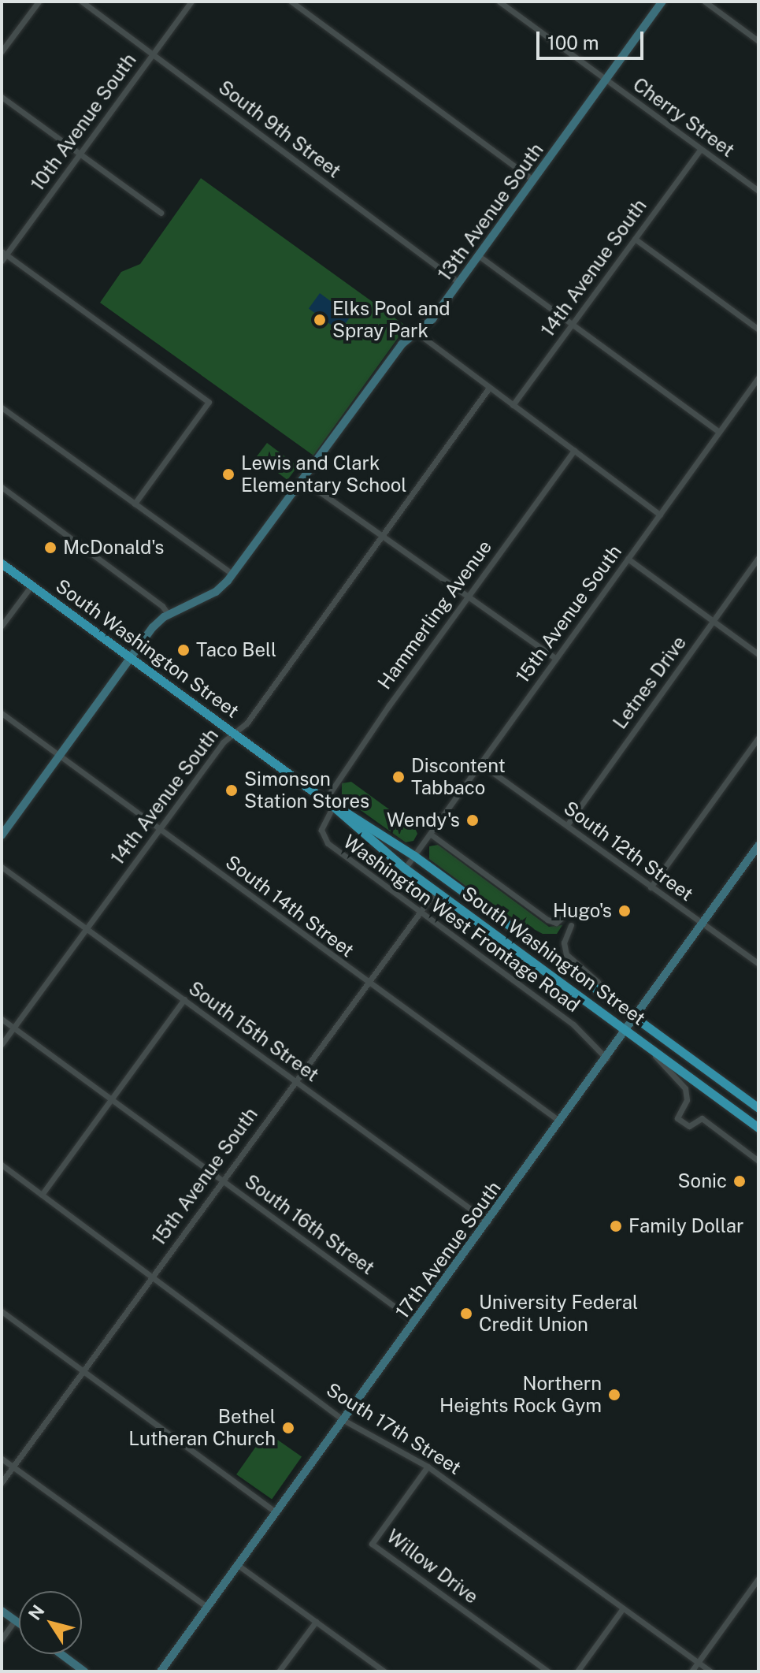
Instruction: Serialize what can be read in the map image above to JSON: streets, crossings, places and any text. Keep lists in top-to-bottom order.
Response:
{
  "streets": {
    "main road": ["South Washington Street"],
    "street": [
      "Cherry Street",
      "10th Avenue South",
      "South 9th Street",
      "13th Avenue South",
      "14th Avenue South",
      "15th Avenue South",
      "Hammerling Avenue",
      "Letnes Drive",
      "South 12th Street",
      "South 14th Street",
      "Washington West Frontage Road",
      "South 15th Street",
      "South 16th Street",
      "17th Avenue South",
      "South 17th Street",
      "Willow Drive"
    ]
  },
  "crossings": [
    ["Cherry Street", "13th Avenue South"],
    ["Cherry Street", "14th Avenue South"],
    ["10th Avenue South", "South 9th Street"],
    ["South 9th Street", "13th Avenue South"],
    ["13th Avenue South", "South Washington Street"],
    ["13th Avenue South", "South 14th Street"],
    ["14th Avenue South", "South Washington Street"],
    ["14th Avenue South", "South 14th Street"],
    ["14th Avenue South", "South 15th Street"],
    ["14th Avenue South", "South 16th Street"],
    ["15th Avenue South", "South Washington Street"],
    ["15th Avenue South", "South 12th Street"],
    ["15th Avenue South", "South 14th Street"],
    ["15th Avenue South", "Washington West Frontage Road"],
    ["15th Avenue South", "South 15th Street"],
    ["15th Avenue South", "South 16th Street"],
    ["15th Avenue South", "South 17th Street"],
    ["Hammerling Avenue", "South Washington Street"],
    ["Hammerling Avenue", "Washington West Frontage Road"],
    ["South Washington Street", "Washington West Frontage Road"],
    ["South Washington Street", "17th Avenue South"],
    ["Letnes Drive", "South 12th Street"],
    ["South 12th Street", "17th Avenue South"],
    ["South 14th Street", "17th Avenue South"],
    ["Washington West Frontage Road", "17th Avenue South"],
    ["South 15th Street", "17th Avenue South"],
    ["South 16th Street", "17th Avenue South"],
    ["17th Avenue South", "South 17th Street"],
    ["South 17th Street", "Willow Drive"]
  ],
  "places": [
    "Elks Pool and Spray Park",
    "Lewis and Clark Elementary School",
    "McDonald's",
    "Taco Bell",
    "Discontent Tabbaco",
    "Simonson Station Stores",
    "Wendy's",
    "Hugo's",
    "Sonic",
    "Family Dollar",
    "University Federal Credit Union",
    "Northern Heights Rock Gym",
    "Bethel Lutheran Church"
  ],
  "scale_bar": "100 m",
  "north": "top left"
}
